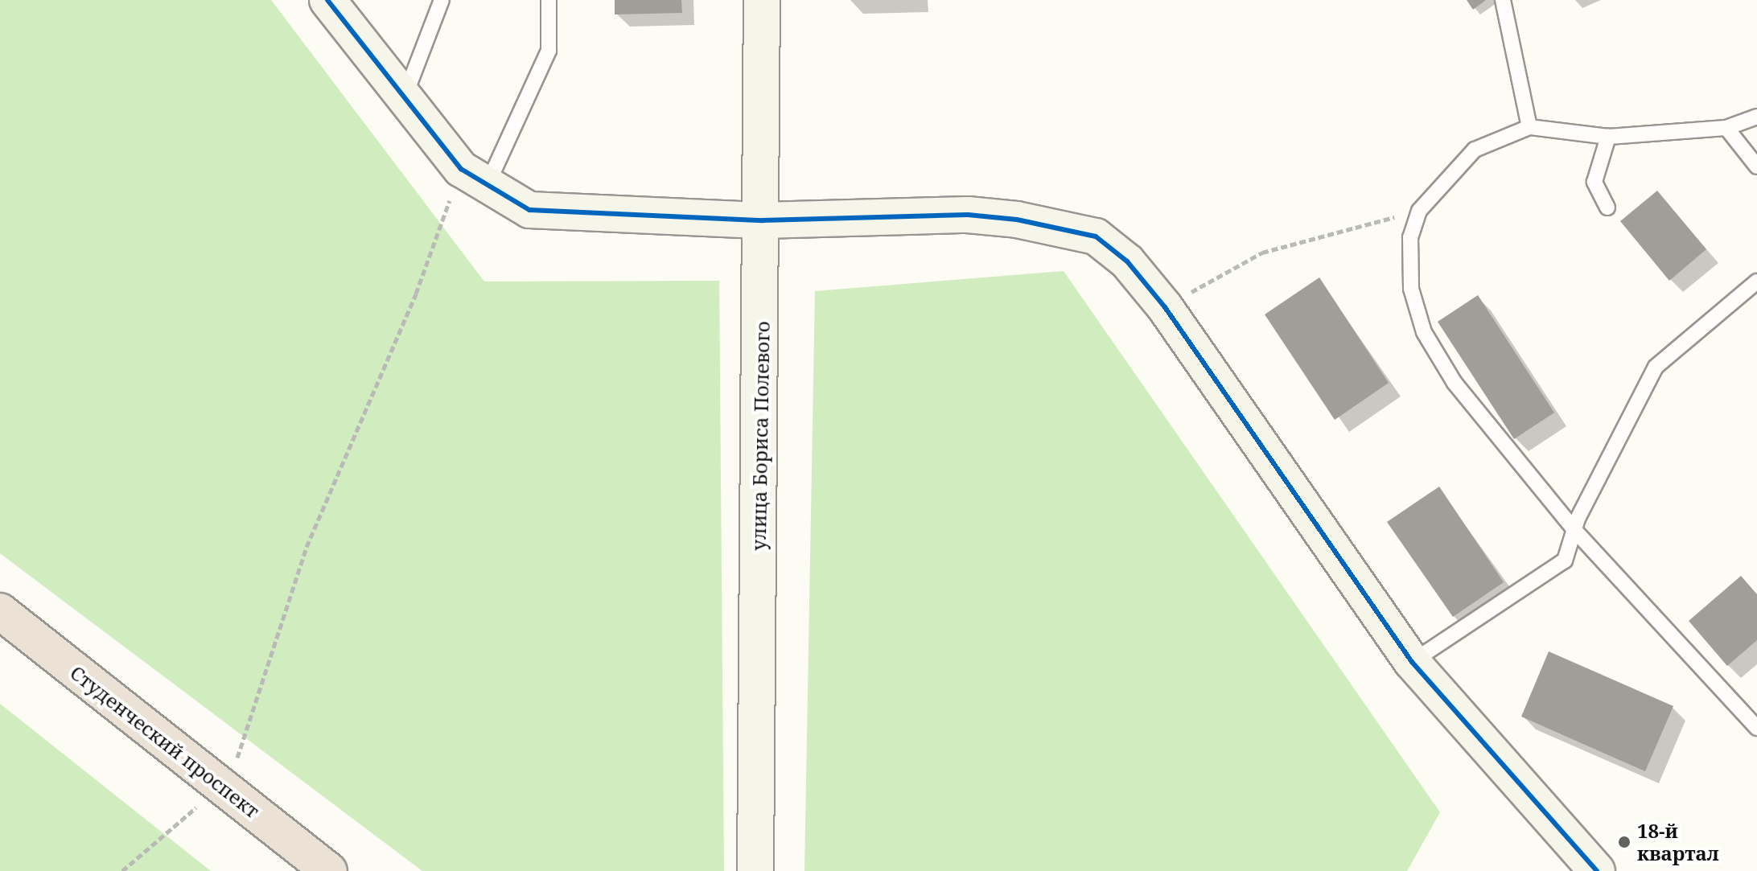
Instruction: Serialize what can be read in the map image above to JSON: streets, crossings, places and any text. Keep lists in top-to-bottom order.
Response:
{
  "streets": {
    "highway": ["Студенческий проспект"],
    "main road": ["улица Бориса Полевого"]
  },
  "places": ["18-й квартал"]
}
